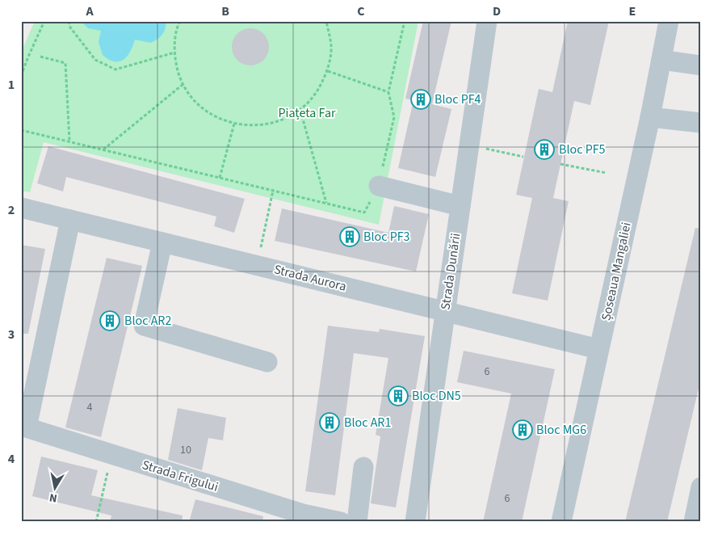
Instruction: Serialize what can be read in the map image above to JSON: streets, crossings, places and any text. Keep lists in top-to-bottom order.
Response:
{
  "streets": {
    "street": [
      "Strada Dunării",
      "Șoseaua Mangaliei",
      "Strada Aurora",
      "Strada Frigului"
    ]
  },
  "crossings": [
    ["Strada Dunării", "Strada Aurora"],
    ["Șoseaua Mangaliei", "Strada Aurora"]
  ],
  "parks": ["Piațeta Far"],
  "places": {
    "building": [
      "Bloc PF4",
      "Bloc PF5",
      "Bloc PF3",
      "Bloc AR2",
      "Bloc DN5",
      "Bloc AR1",
      "Bloc MG6"
    ]
  },
  "house_numbers": [
    "6",
    "4",
    "10",
    "6"
  ],
  "north": "bottom",
  "grid": {
    "columns": [
      "A",
      "B",
      "C",
      "D",
      "E"
    ],
    "rows": [
      "1",
      "2",
      "3",
      "4"
    ]
  }
}
